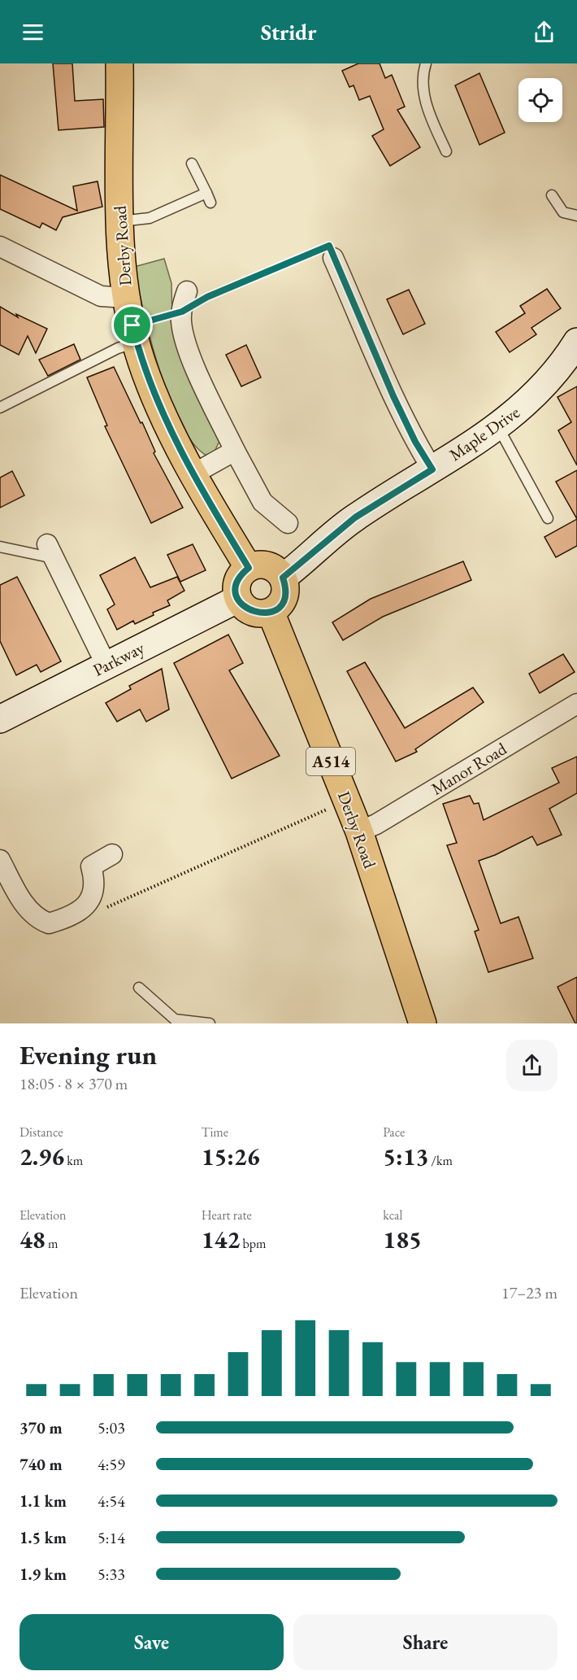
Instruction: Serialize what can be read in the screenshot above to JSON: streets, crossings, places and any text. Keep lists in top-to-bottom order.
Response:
{
  "streets": {
    "main road": ["Derby Road", "A514"],
    "street": ["Maple Drive", "Parkway", "Manor Road"]
  },
  "crossings": [
    ["Derby Road", "Maple Drive"],
    ["Derby Road", "Parkway"],
    ["Derby Road", "Manor Road"],
    ["Maple Drive", "Parkway"]
  ],
  "page": {
    "header": "Stridr",
    "heading": ["Evening run", "18:05 · 8 × 370 m"],
    "stats": [
      ["Distance", "2.96 km"],
      ["Time", "15:26"],
      ["Pace", "5:13 /km"],
      ["Elevation", "48 m"],
      ["Heart rate", "142 bpm"],
      ["kcal", "185"]
    ],
    "chart": ["Elevation", "17–23 m"],
    "list": [
      {
        "name": "370 m",
        "note": "5:03"
      },
      {
        "name": "740 m",
        "note": "4:59"
      },
      {
        "name": "1.1 km",
        "note": "4:54"
      },
      {
        "name": "1.5 km",
        "note": "5:14"
      },
      {
        "name": "1.9 km",
        "note": "5:33"
      }
    ],
    "buttons": ["Save", "Share"]
  }
}
